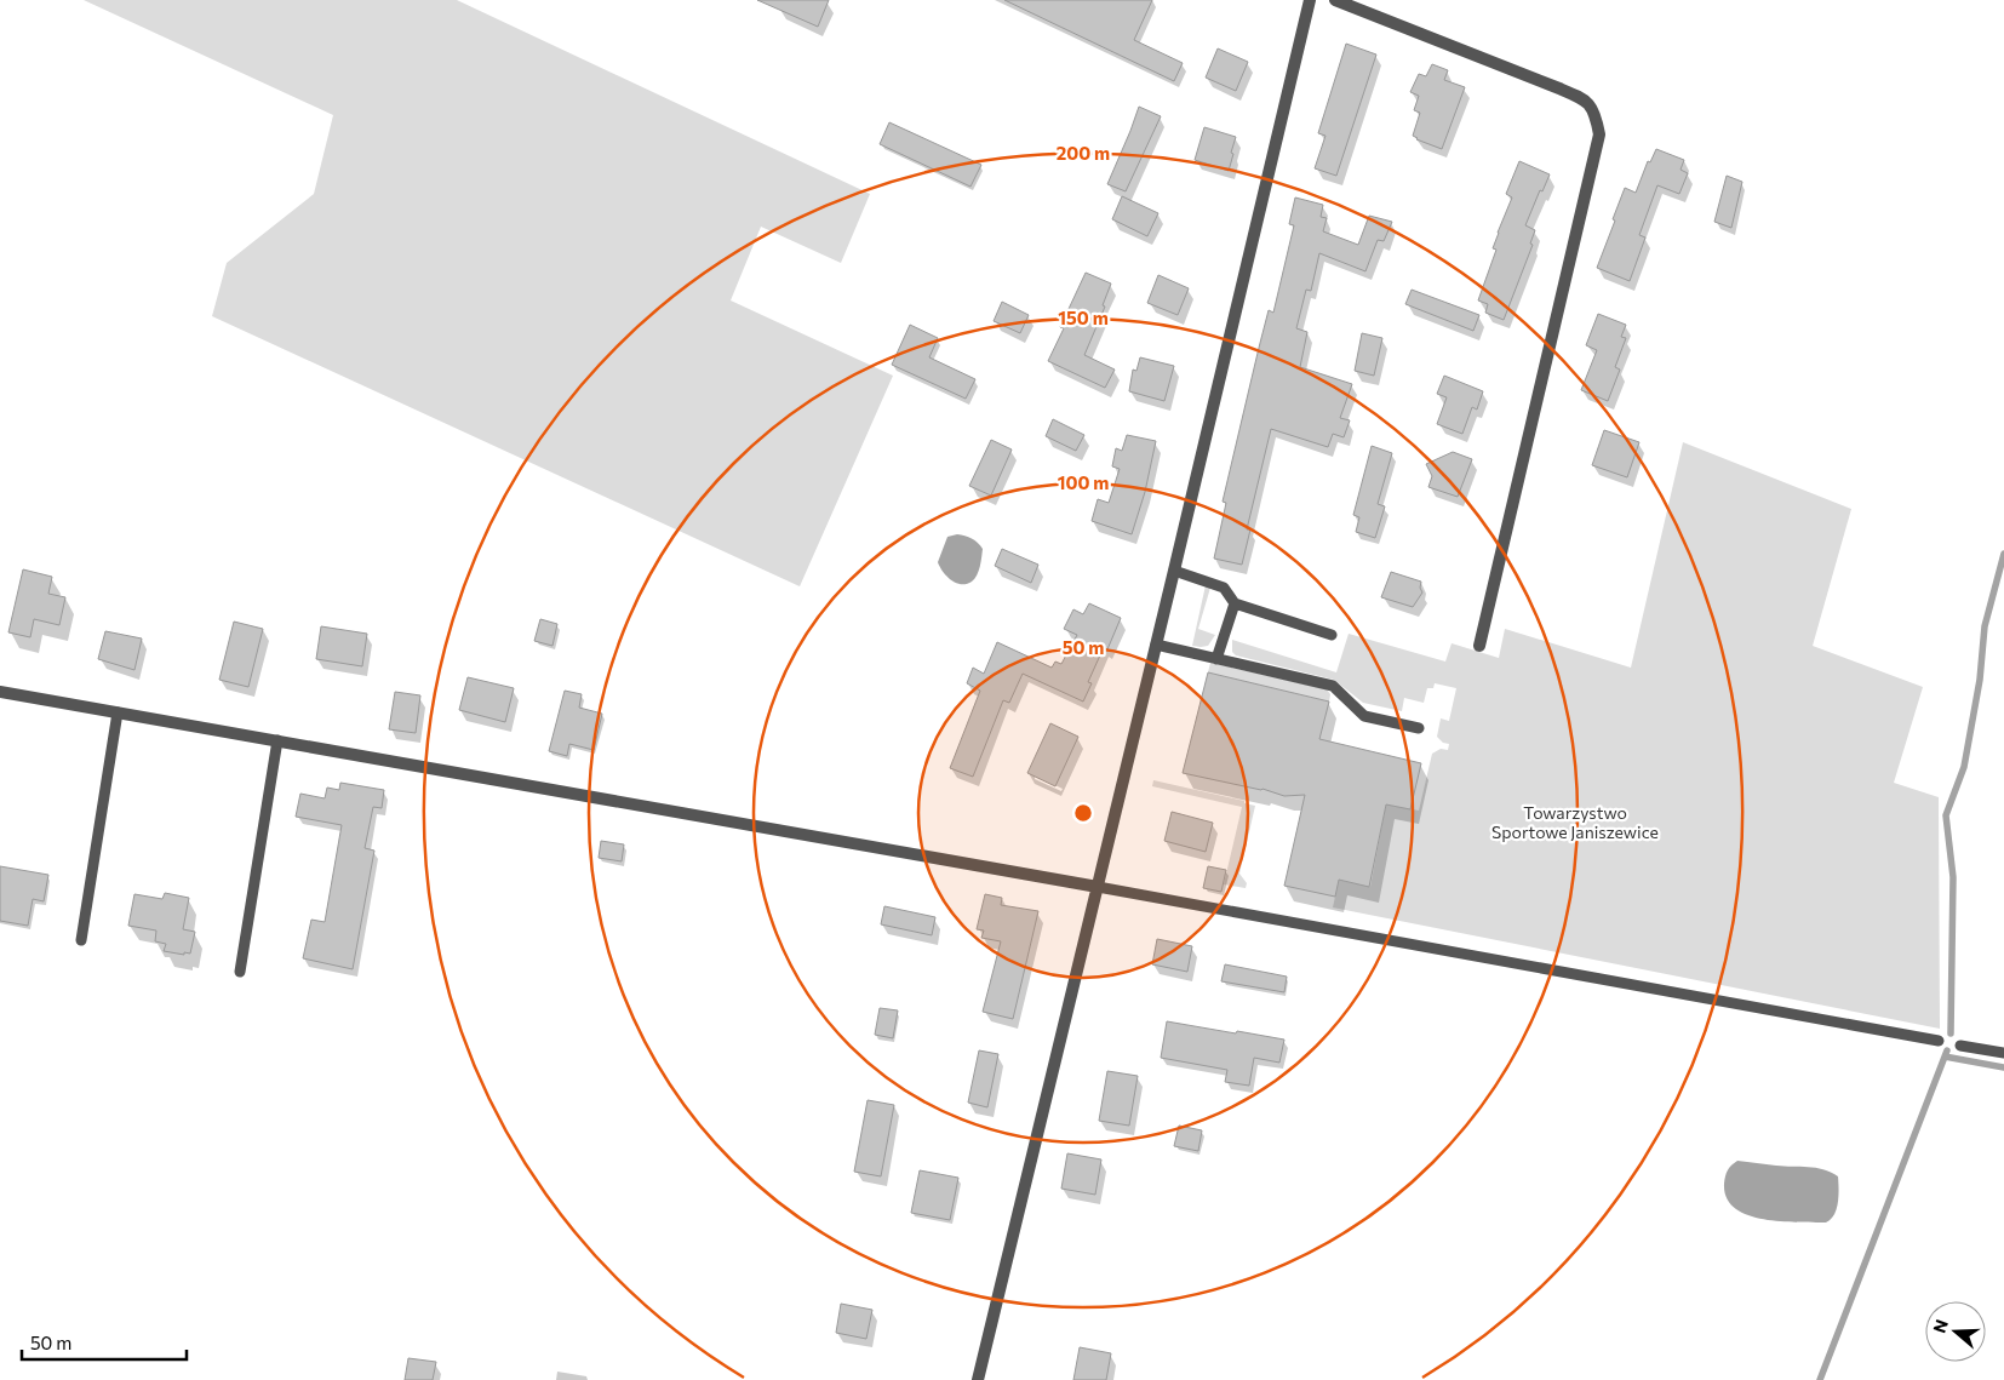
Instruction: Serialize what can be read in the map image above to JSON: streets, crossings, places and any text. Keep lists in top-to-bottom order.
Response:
{
  "parks": ["Towarzystwo Sportowe Janiszewice"],
  "scale_bar": "50 m",
  "north": "left",
  "rings": [
    "200 m",
    "150 m",
    "100 m",
    "50 m"
  ]
}
